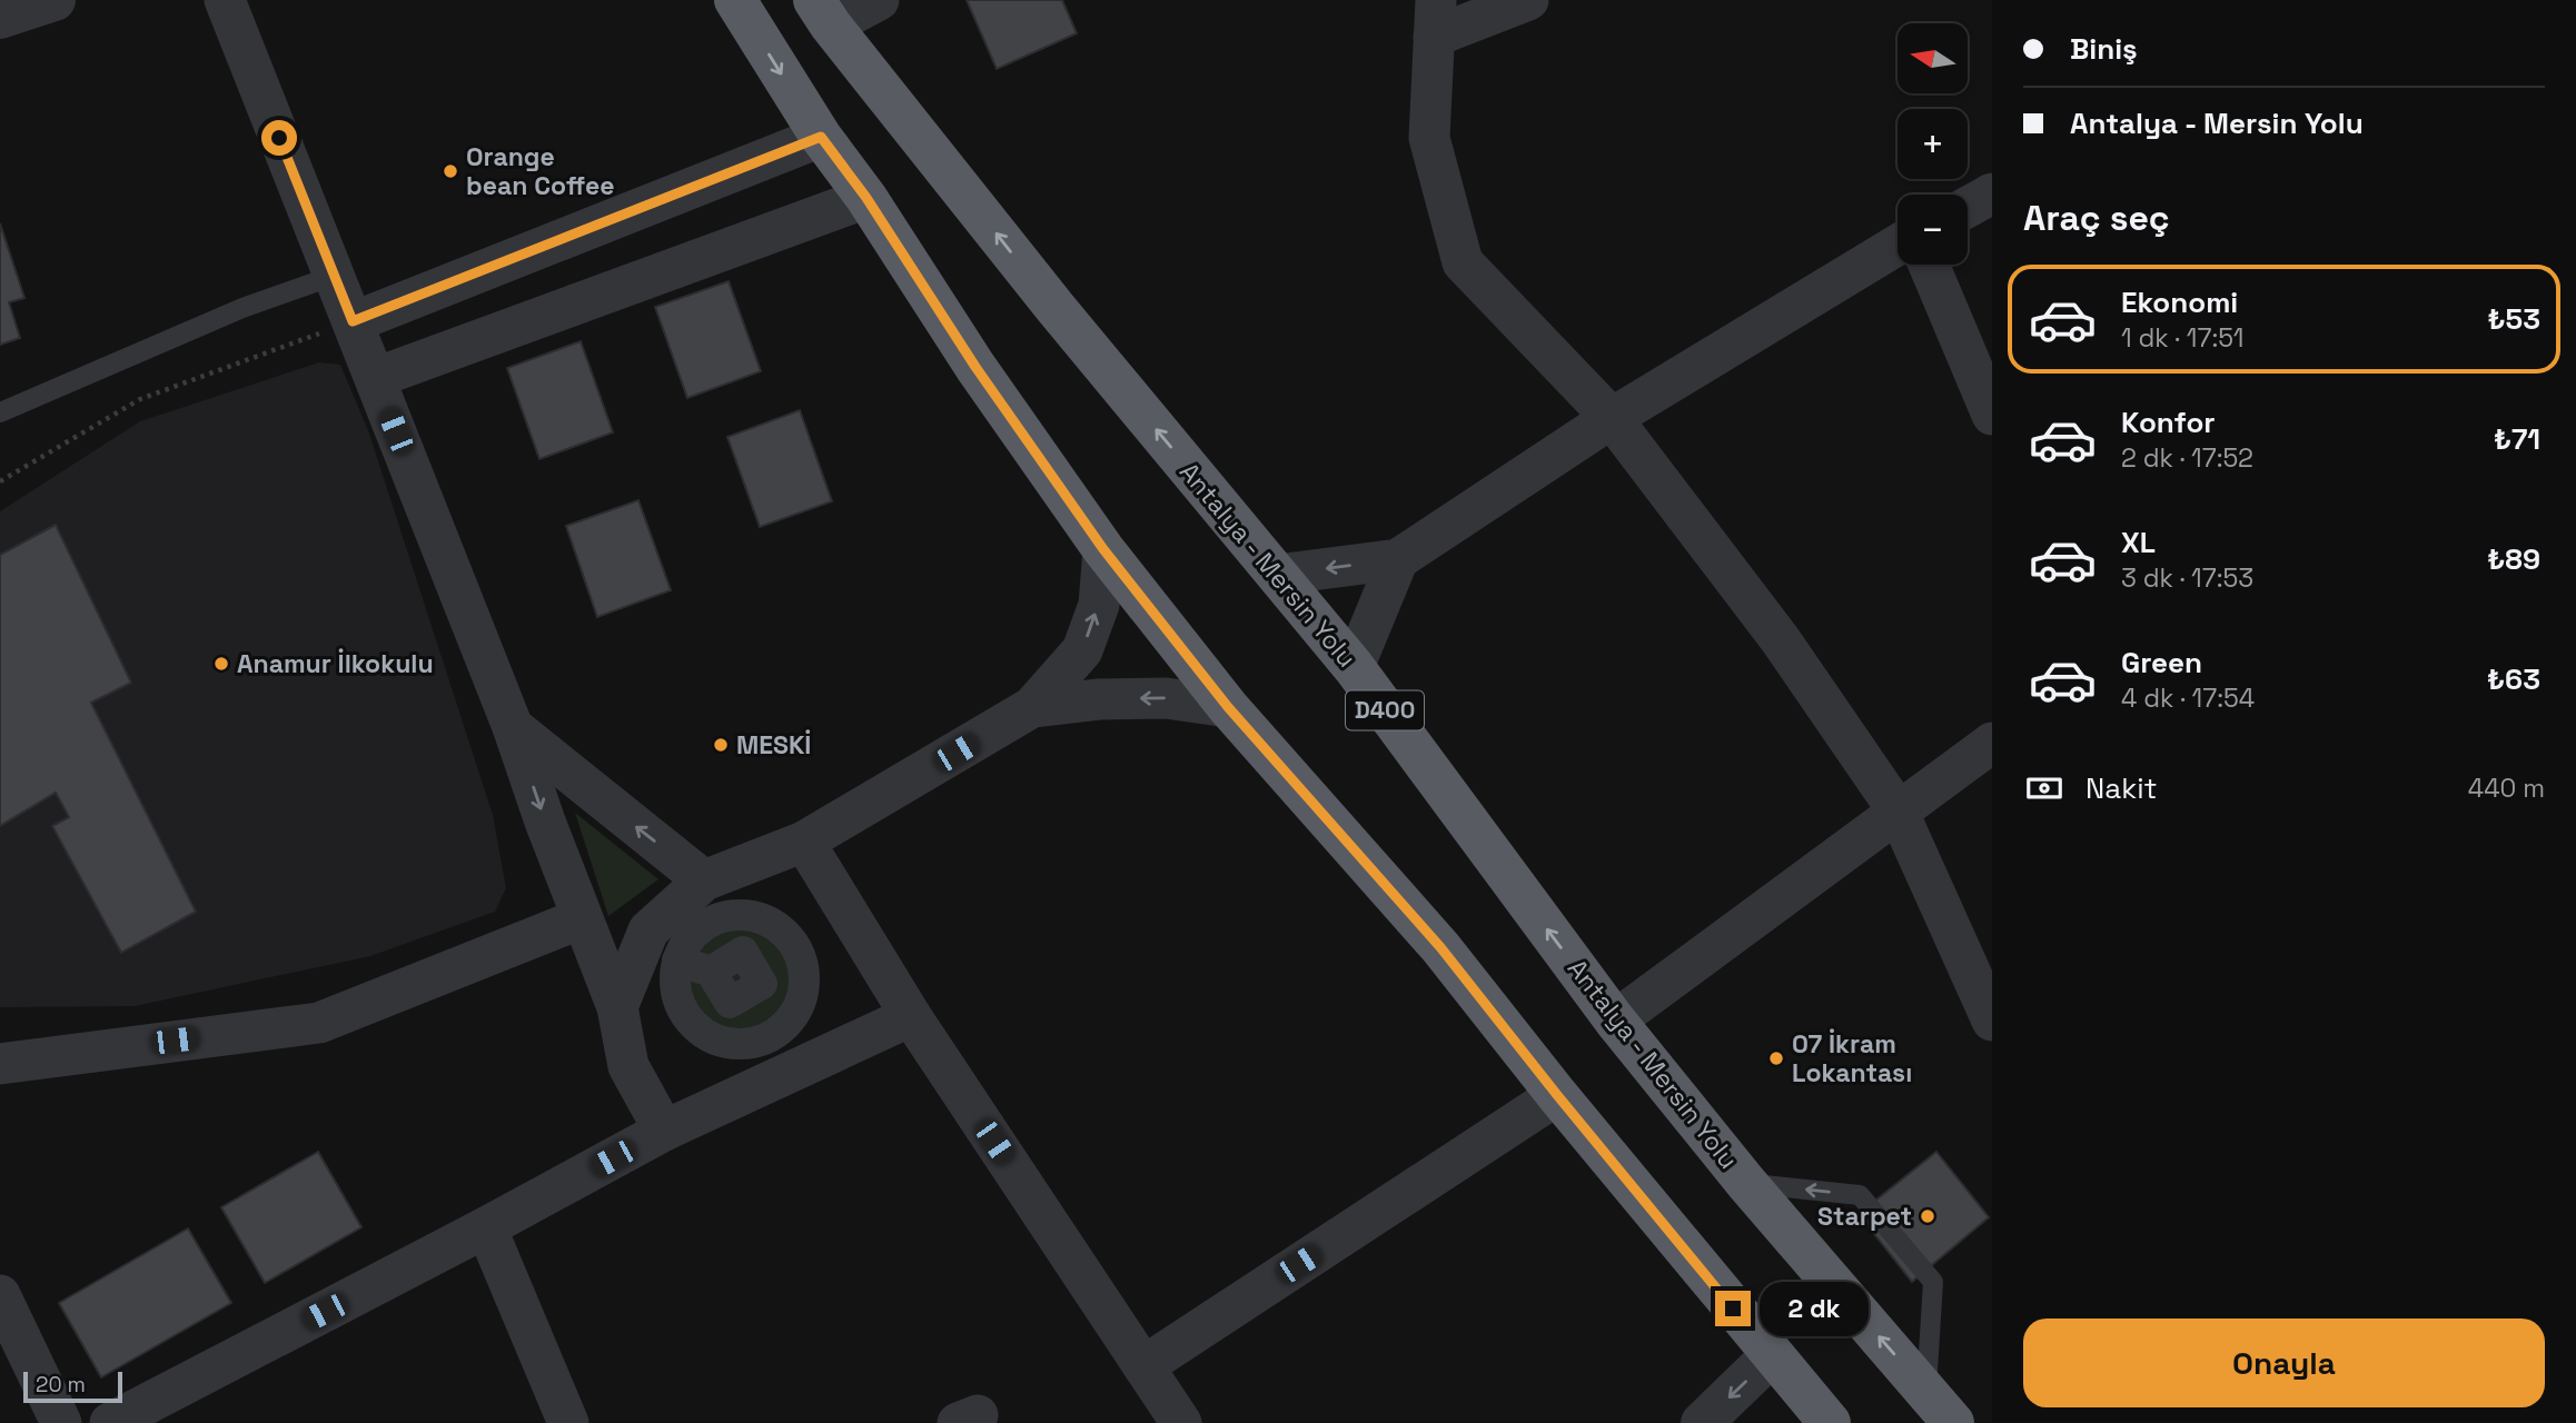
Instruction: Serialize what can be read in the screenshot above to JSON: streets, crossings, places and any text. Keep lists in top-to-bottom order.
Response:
{
  "streets": {
    "highway": ["Antalya - Mersin Yolu", "D400"]
  },
  "places": [
    "Orange bean Coffee",
    "Anamur İlkokulu",
    "MESKİ",
    "07 İkram Lokantası",
    "Starpet"
  ],
  "scale_bar": "20 m",
  "north": "left",
  "page": {
    "banner": ["Biniş", "Antalya - Mersin Yolu"],
    "map_buttons": ["+", "−"],
    "heading": "Araç seç",
    "list": [
      {
        "name": "Ekonomi",
        "note": "1 dk · 17:51",
        "value": "₺53"
      },
      {
        "name": "Konfor",
        "note": "2 dk · 17:52",
        "value": "₺71"
      },
      {
        "name": "XL",
        "note": "3 dk · 17:53",
        "value": "₺89"
      },
      {
        "name": "Green",
        "note": "4 dk · 17:54",
        "value": "₺63"
      }
    ],
    "pay": ["Nakit", "440 m"],
    "bubble": "2 dk",
    "buttons": "Onayla",
    "scale": "20 m"
  }
}
